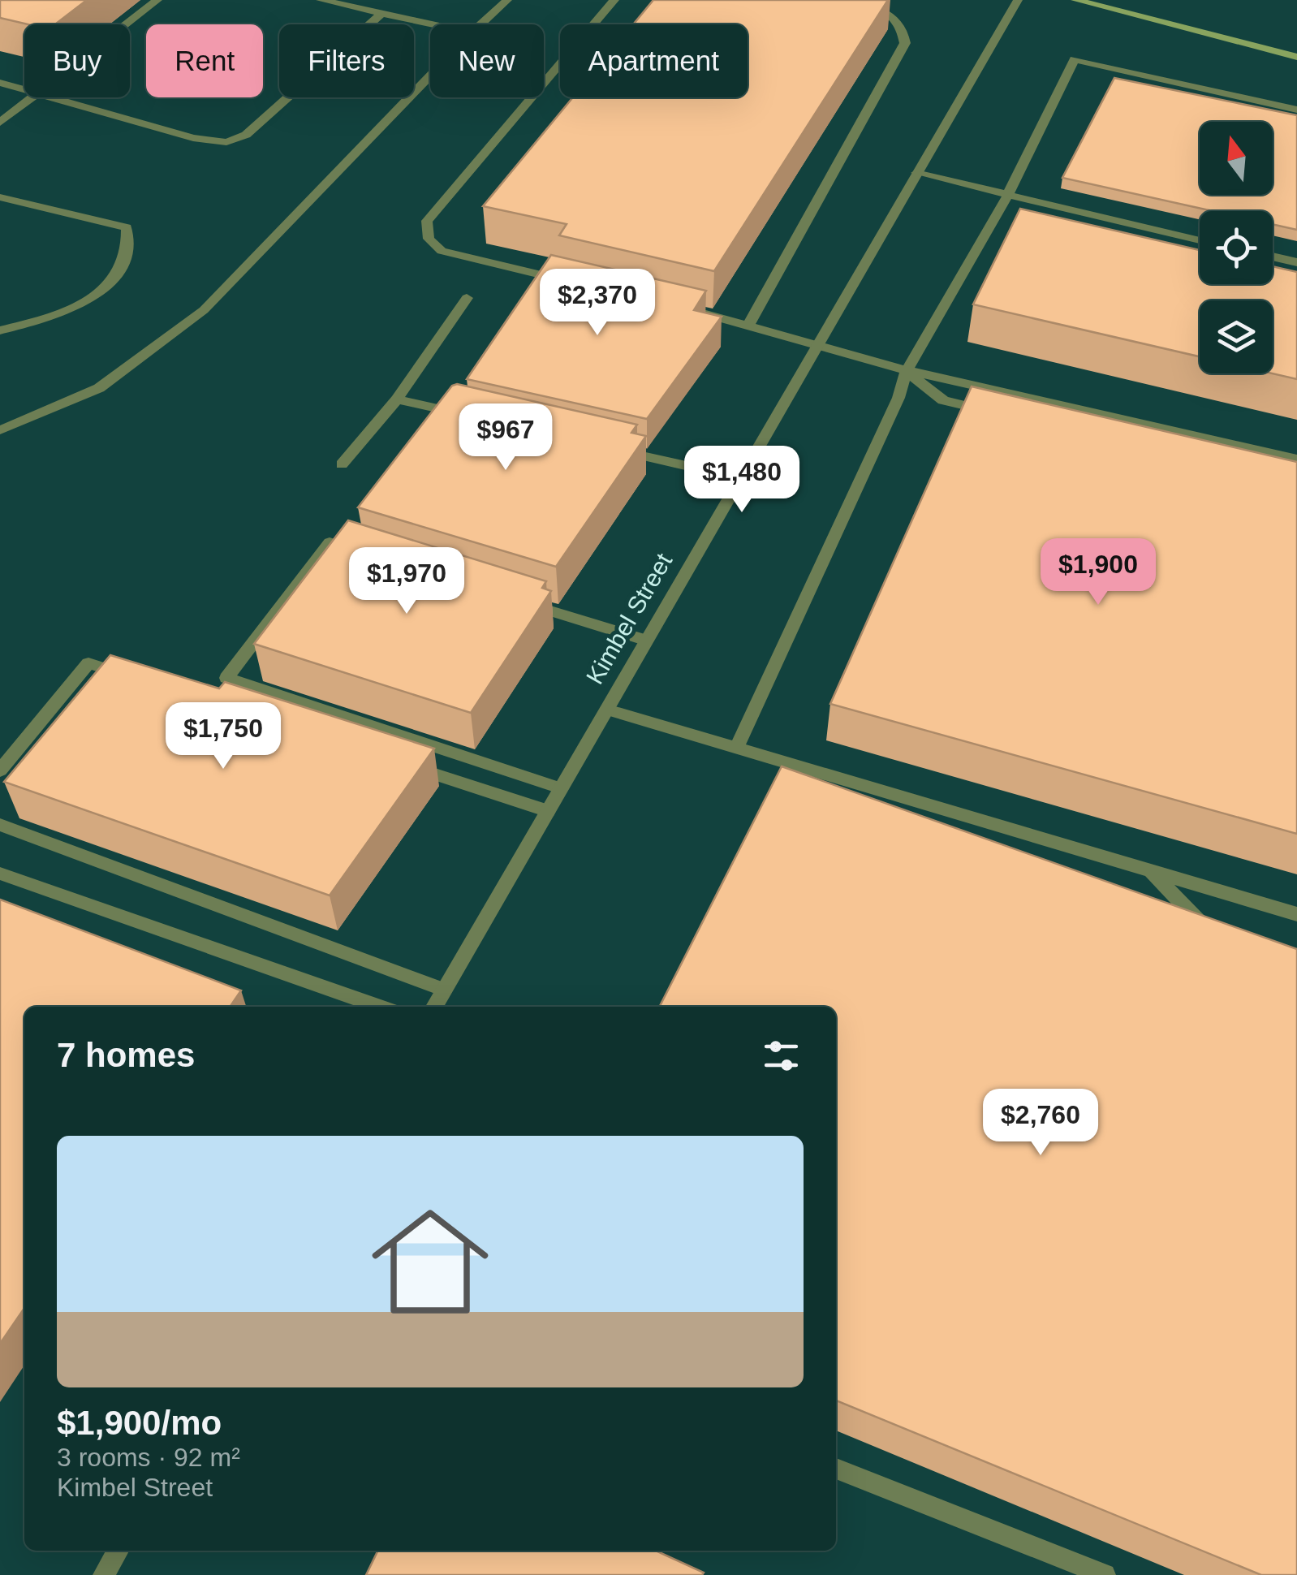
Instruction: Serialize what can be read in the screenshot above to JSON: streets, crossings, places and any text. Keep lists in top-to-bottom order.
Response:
{
  "streets": {
    "street": ["Kimbel Street"]
  },
  "north": "top",
  "page": {
    "chip": [
      "Buy",
      "Rent",
      "Filters",
      "New",
      "Apartment"
    ],
    "price": [
      "$2,370",
      "$967",
      "$1,480",
      "$1,900",
      "$1,970",
      "$1,750",
      "$2,760"
    ],
    "heading": "7 homes",
    "list": [
      {
        "name": "$1,900/mo",
        "note": "3 rooms · 92 m² · Kimbel Street"
      }
    ]
  }
}
